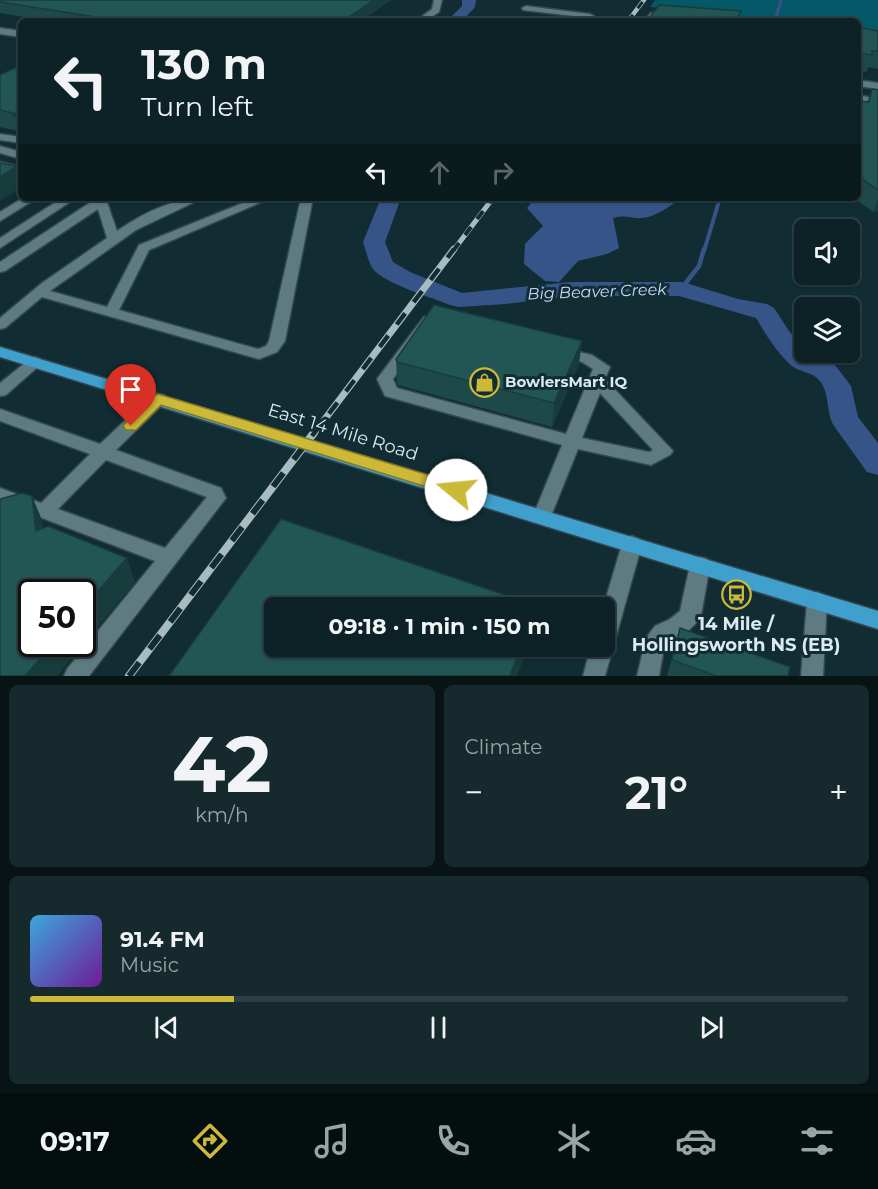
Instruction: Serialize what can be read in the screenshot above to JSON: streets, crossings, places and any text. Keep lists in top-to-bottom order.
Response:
{
  "streets": {
    "main road": ["East 14 Mile Road"]
  },
  "water": ["Big Beaver Creek"],
  "places": {
    "shop": ["BowlersMart IQ"],
    "bus stop": ["14 Mile / Hollingsworth NS (EB)"]
  },
  "page": {
    "turn": ["130 m", "Turn left"],
    "limit": "50",
    "trip": "09:18 · 1 min · 150 m",
    "tile": [
      ["42", "km/h"],
      "Climate"
    ],
    "heat": ["−", "21°", "+"],
    "song": ["91.4 FM", "Music"],
    "tabs": "09:17"
  }
}
